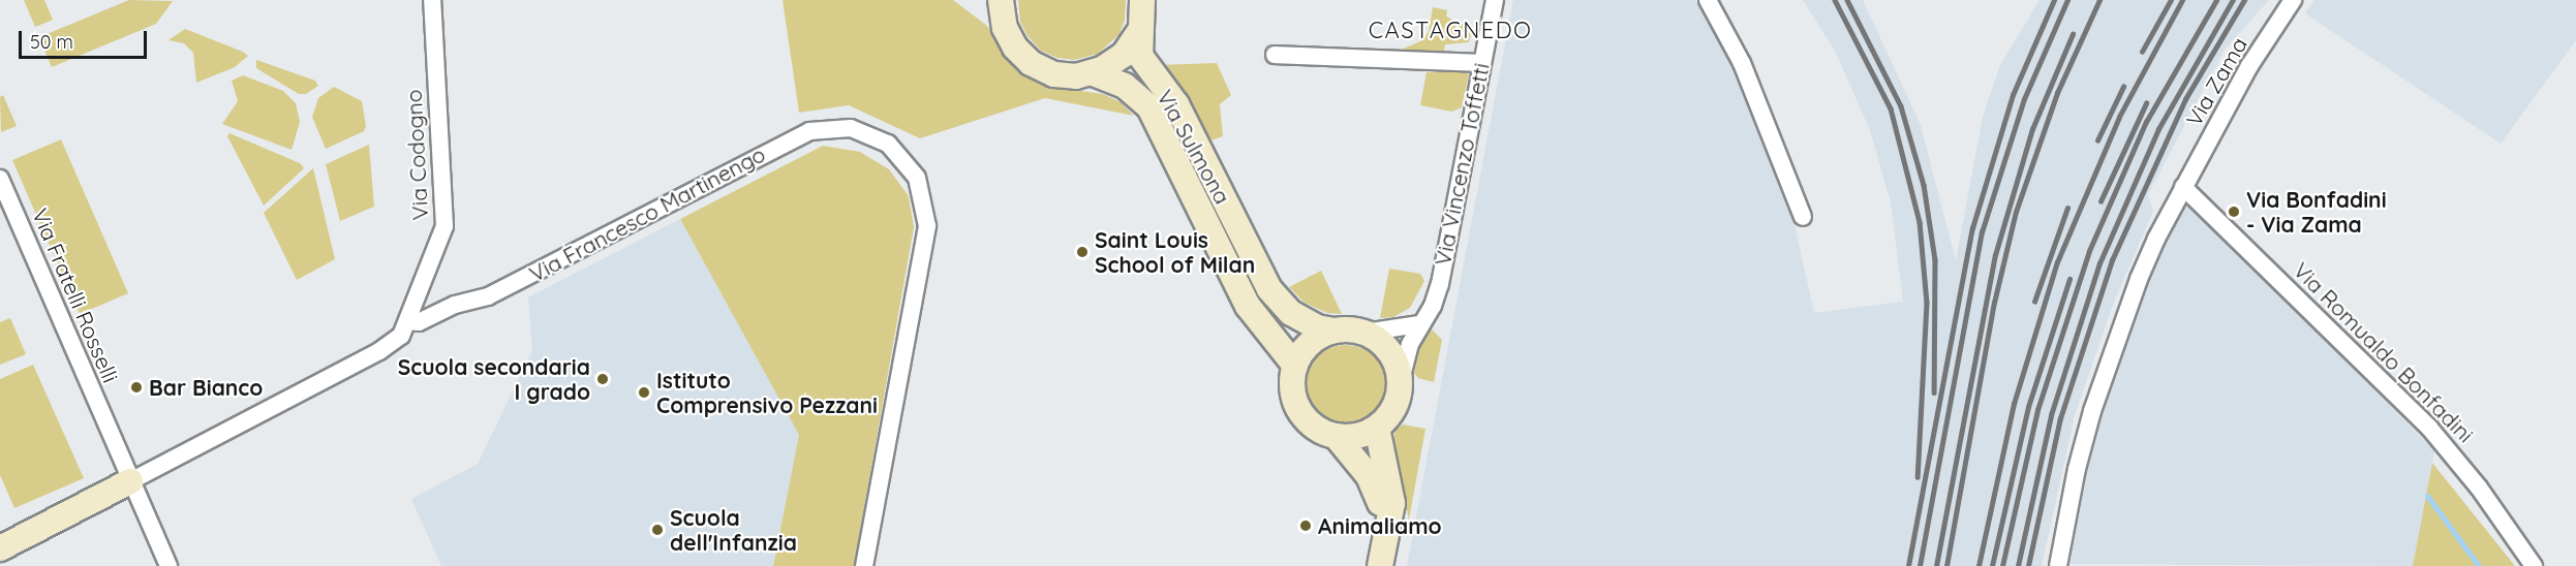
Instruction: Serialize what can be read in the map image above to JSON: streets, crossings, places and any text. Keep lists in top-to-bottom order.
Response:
{
  "streets": {
    "street": [
      "Via Zama",
      "Via Sulmona",
      "Via Codogno",
      "Via Vincenzo Toffetti",
      "Via Francesco Martinengo",
      "Via Fratelli Rosselli",
      "Via Romualdo Bonfadini"
    ]
  },
  "crossings": [
    ["Via Zama", "Via Romualdo Bonfadini"],
    ["Via Sulmona", "Via Vincenzo Toffetti"],
    ["Via Codogno", "Via Francesco Martinengo"],
    ["Via Francesco Martinengo", "Via Fratelli Rosselli"]
  ],
  "districts": ["CASTAGNEDO"],
  "places": [
    "Via Bonfadini - Via Zama",
    "Saint Louis School of Milan",
    "Scuola secondaria I grado",
    "Bar Bianco",
    "Istituto Comprensivo Pezzani",
    "Animaliamo",
    "Scuola dell'Infanzia"
  ],
  "scale_bar": "50 m"
}
